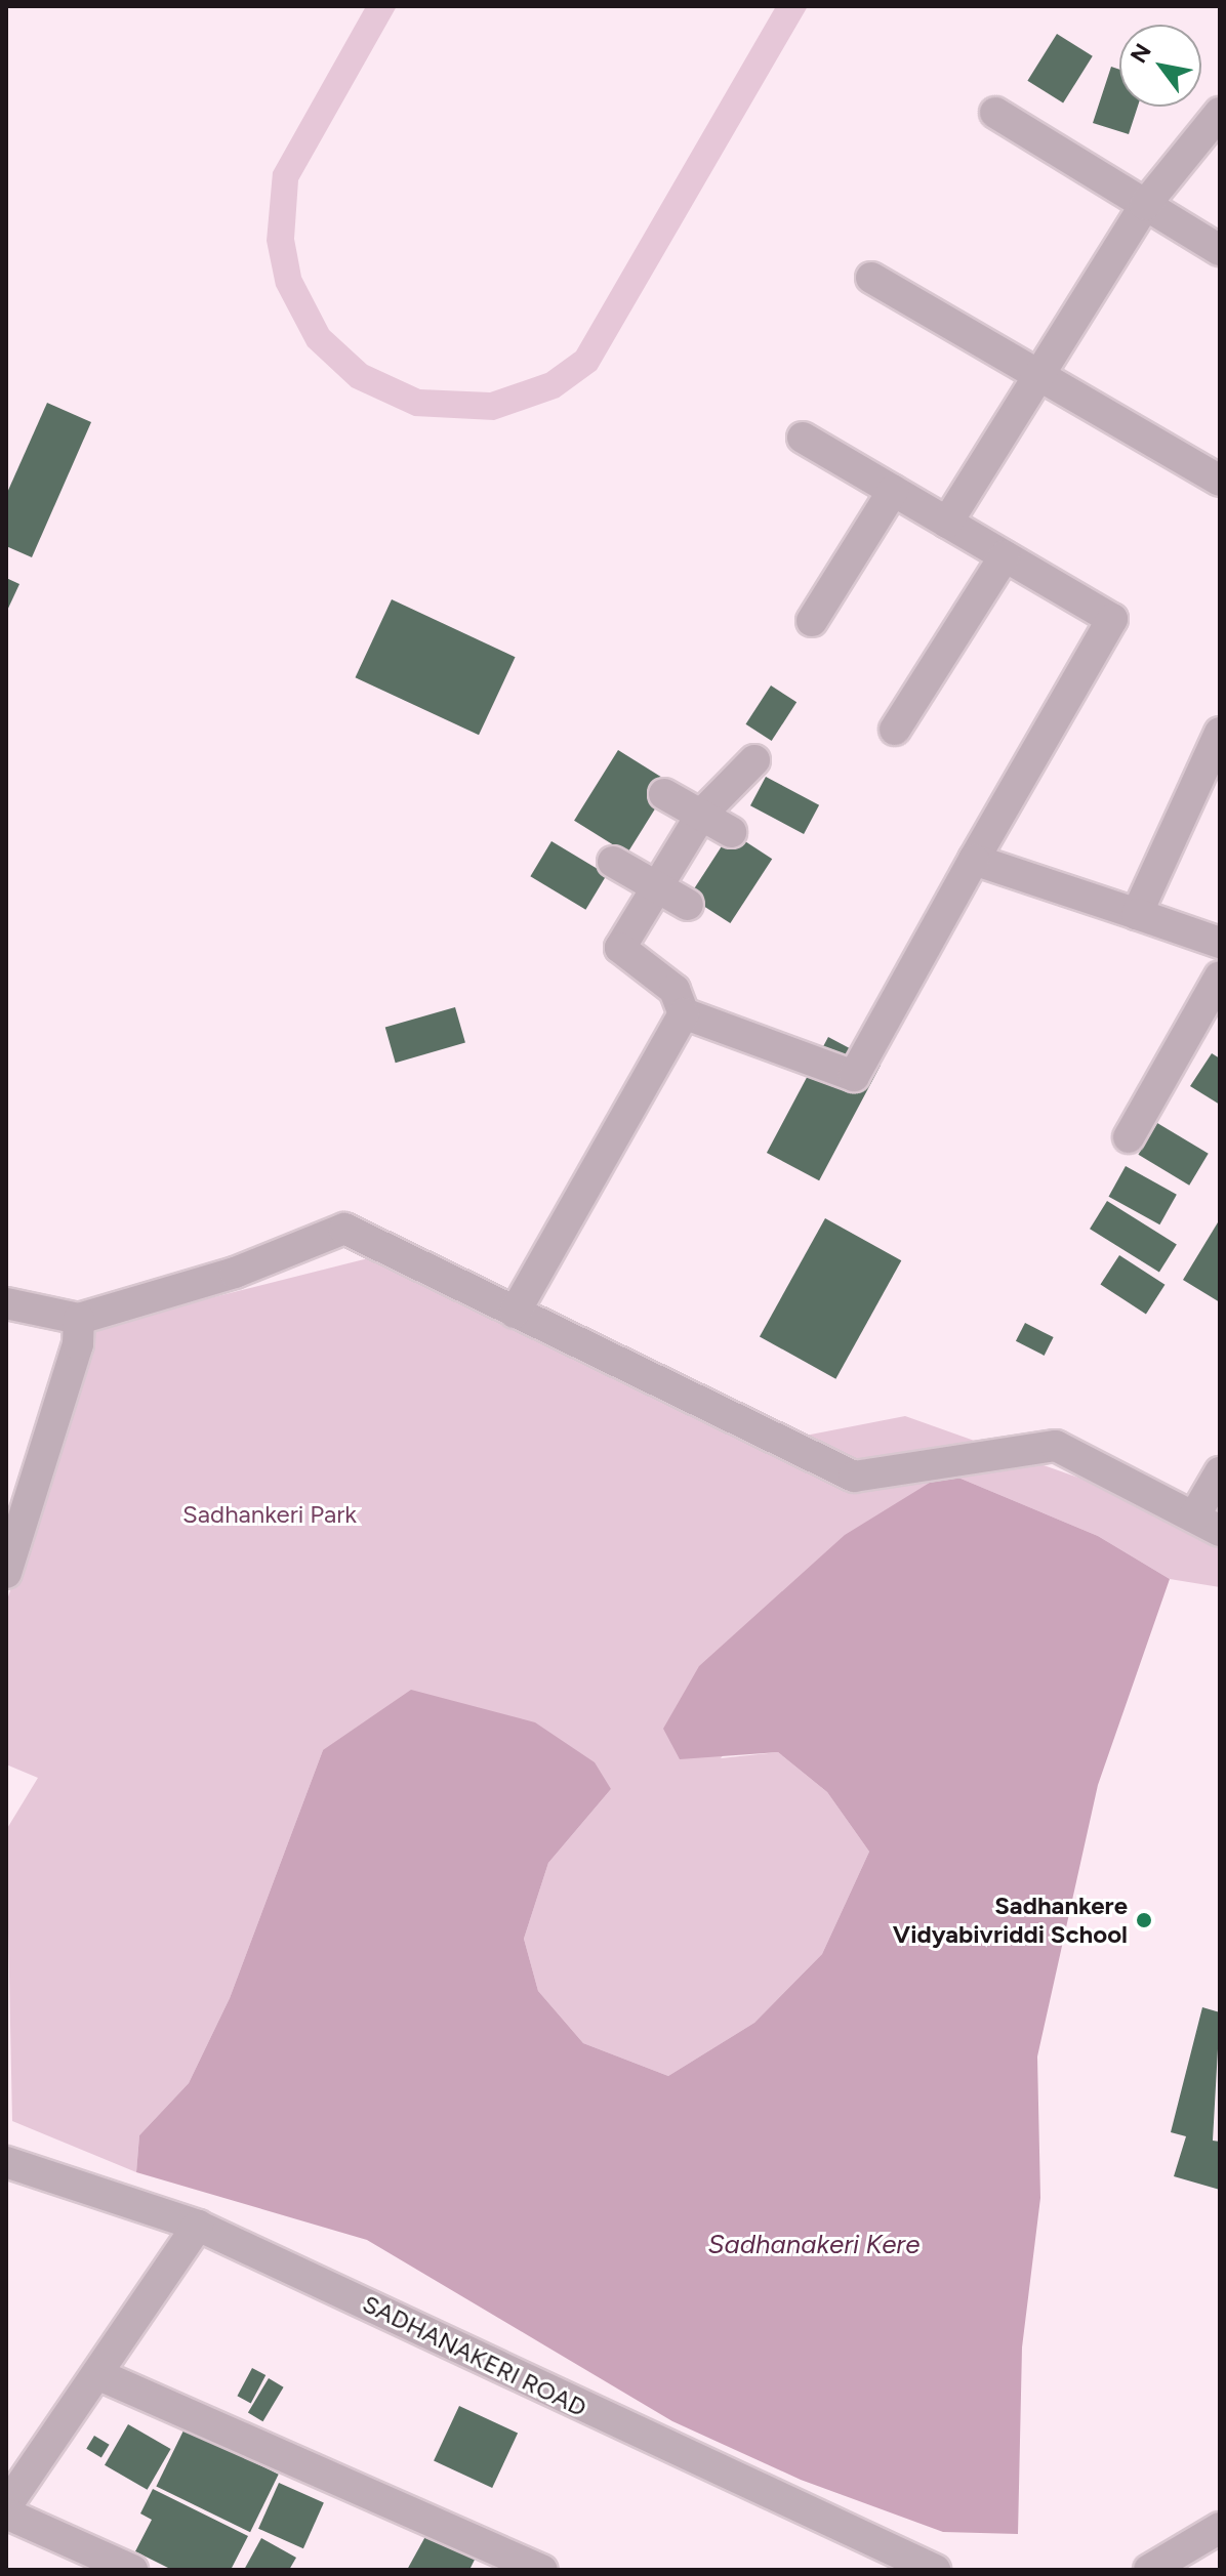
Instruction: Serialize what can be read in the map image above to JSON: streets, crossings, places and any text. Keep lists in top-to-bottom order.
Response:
{
  "streets": {
    "street": ["SADHANAKERI ROAD"]
  },
  "water": ["Sadhanakeri Kere"],
  "parks": ["Sadhankeri Park"],
  "places": ["Sadhankere Vidyabivriddi School"],
  "north": "top left"
}
